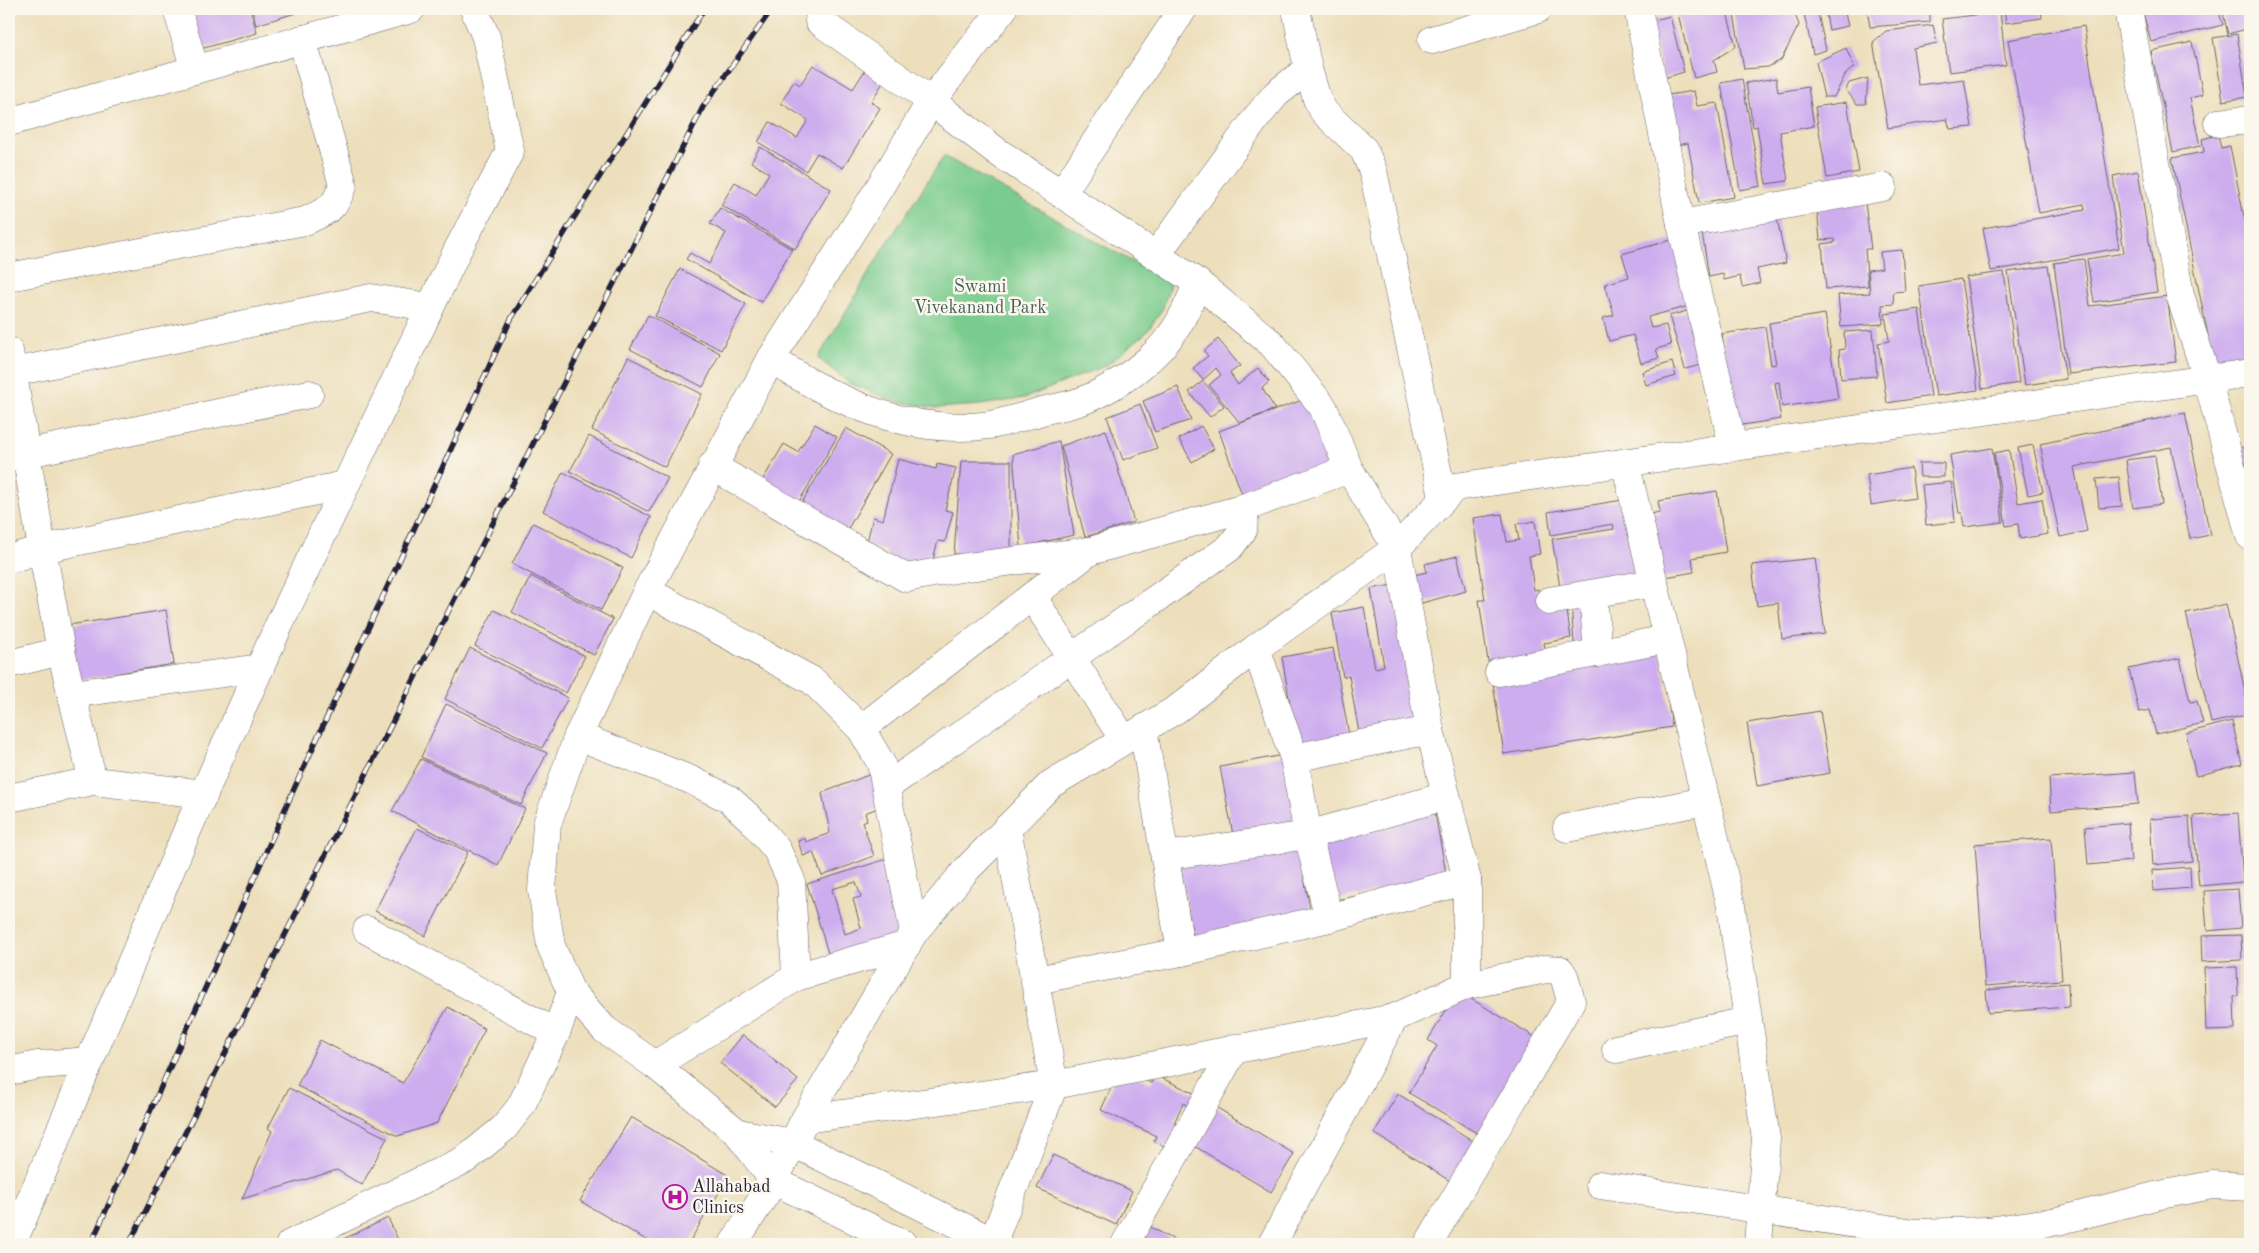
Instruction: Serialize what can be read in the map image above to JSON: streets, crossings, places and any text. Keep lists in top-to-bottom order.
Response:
{
  "parks": ["Swami Vivekanand Park"],
  "places": {
    "hospital": ["Allahabad Clinics"]
  }
}
